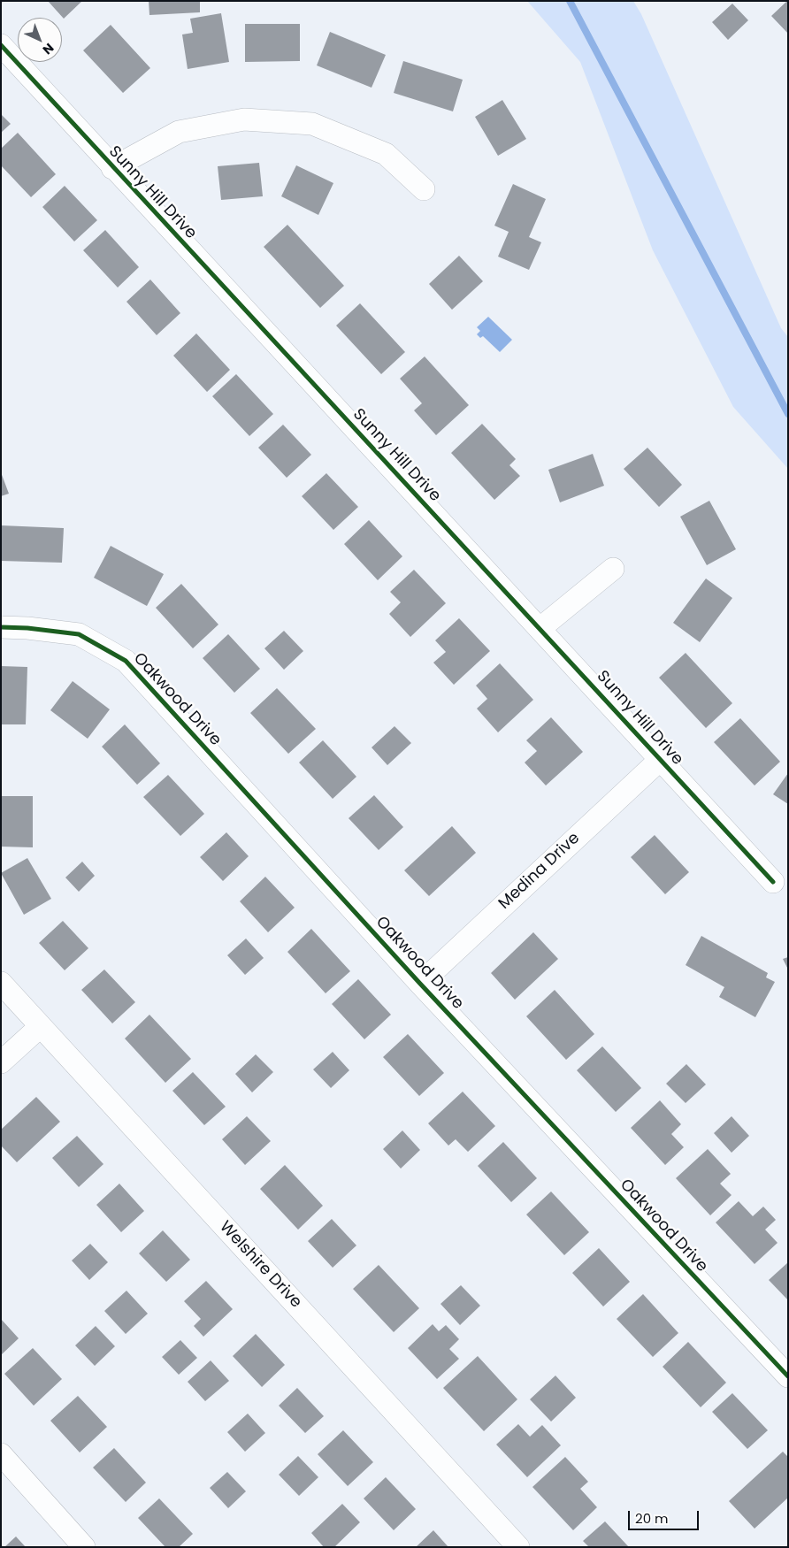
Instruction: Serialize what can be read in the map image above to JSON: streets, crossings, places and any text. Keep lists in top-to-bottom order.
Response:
{
  "streets": {
    "street": [
      "Sunny Hill Drive",
      "Oakwood Drive",
      "Medina Drive",
      "Welshire Drive"
    ]
  },
  "crossings": [
    ["Sunny Hill Drive", "Medina Drive"],
    ["Oakwood Drive", "Medina Drive"]
  ],
  "scale_bar": "20 m",
  "north": "bottom right"
}
